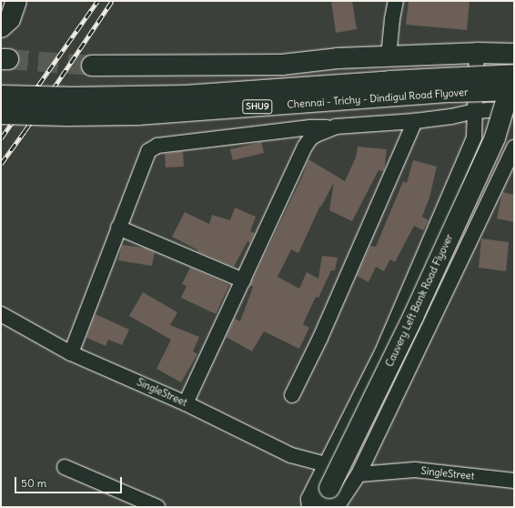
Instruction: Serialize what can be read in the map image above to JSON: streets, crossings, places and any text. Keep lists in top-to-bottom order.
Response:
{
  "streets": {
    "main road": ["Chennai - Trichy - Dindigul Road Flyover", "SHU9", "Cauvery Left Bank Road Flyover"],
    "street": ["SingleStreet"]
  },
  "crossings": [
    ["Chennai - Trichy - Dindigul Road Flyover", "Cauvery Left Bank Road Flyover"]
  ],
  "scale_bar": "50 m"
}
